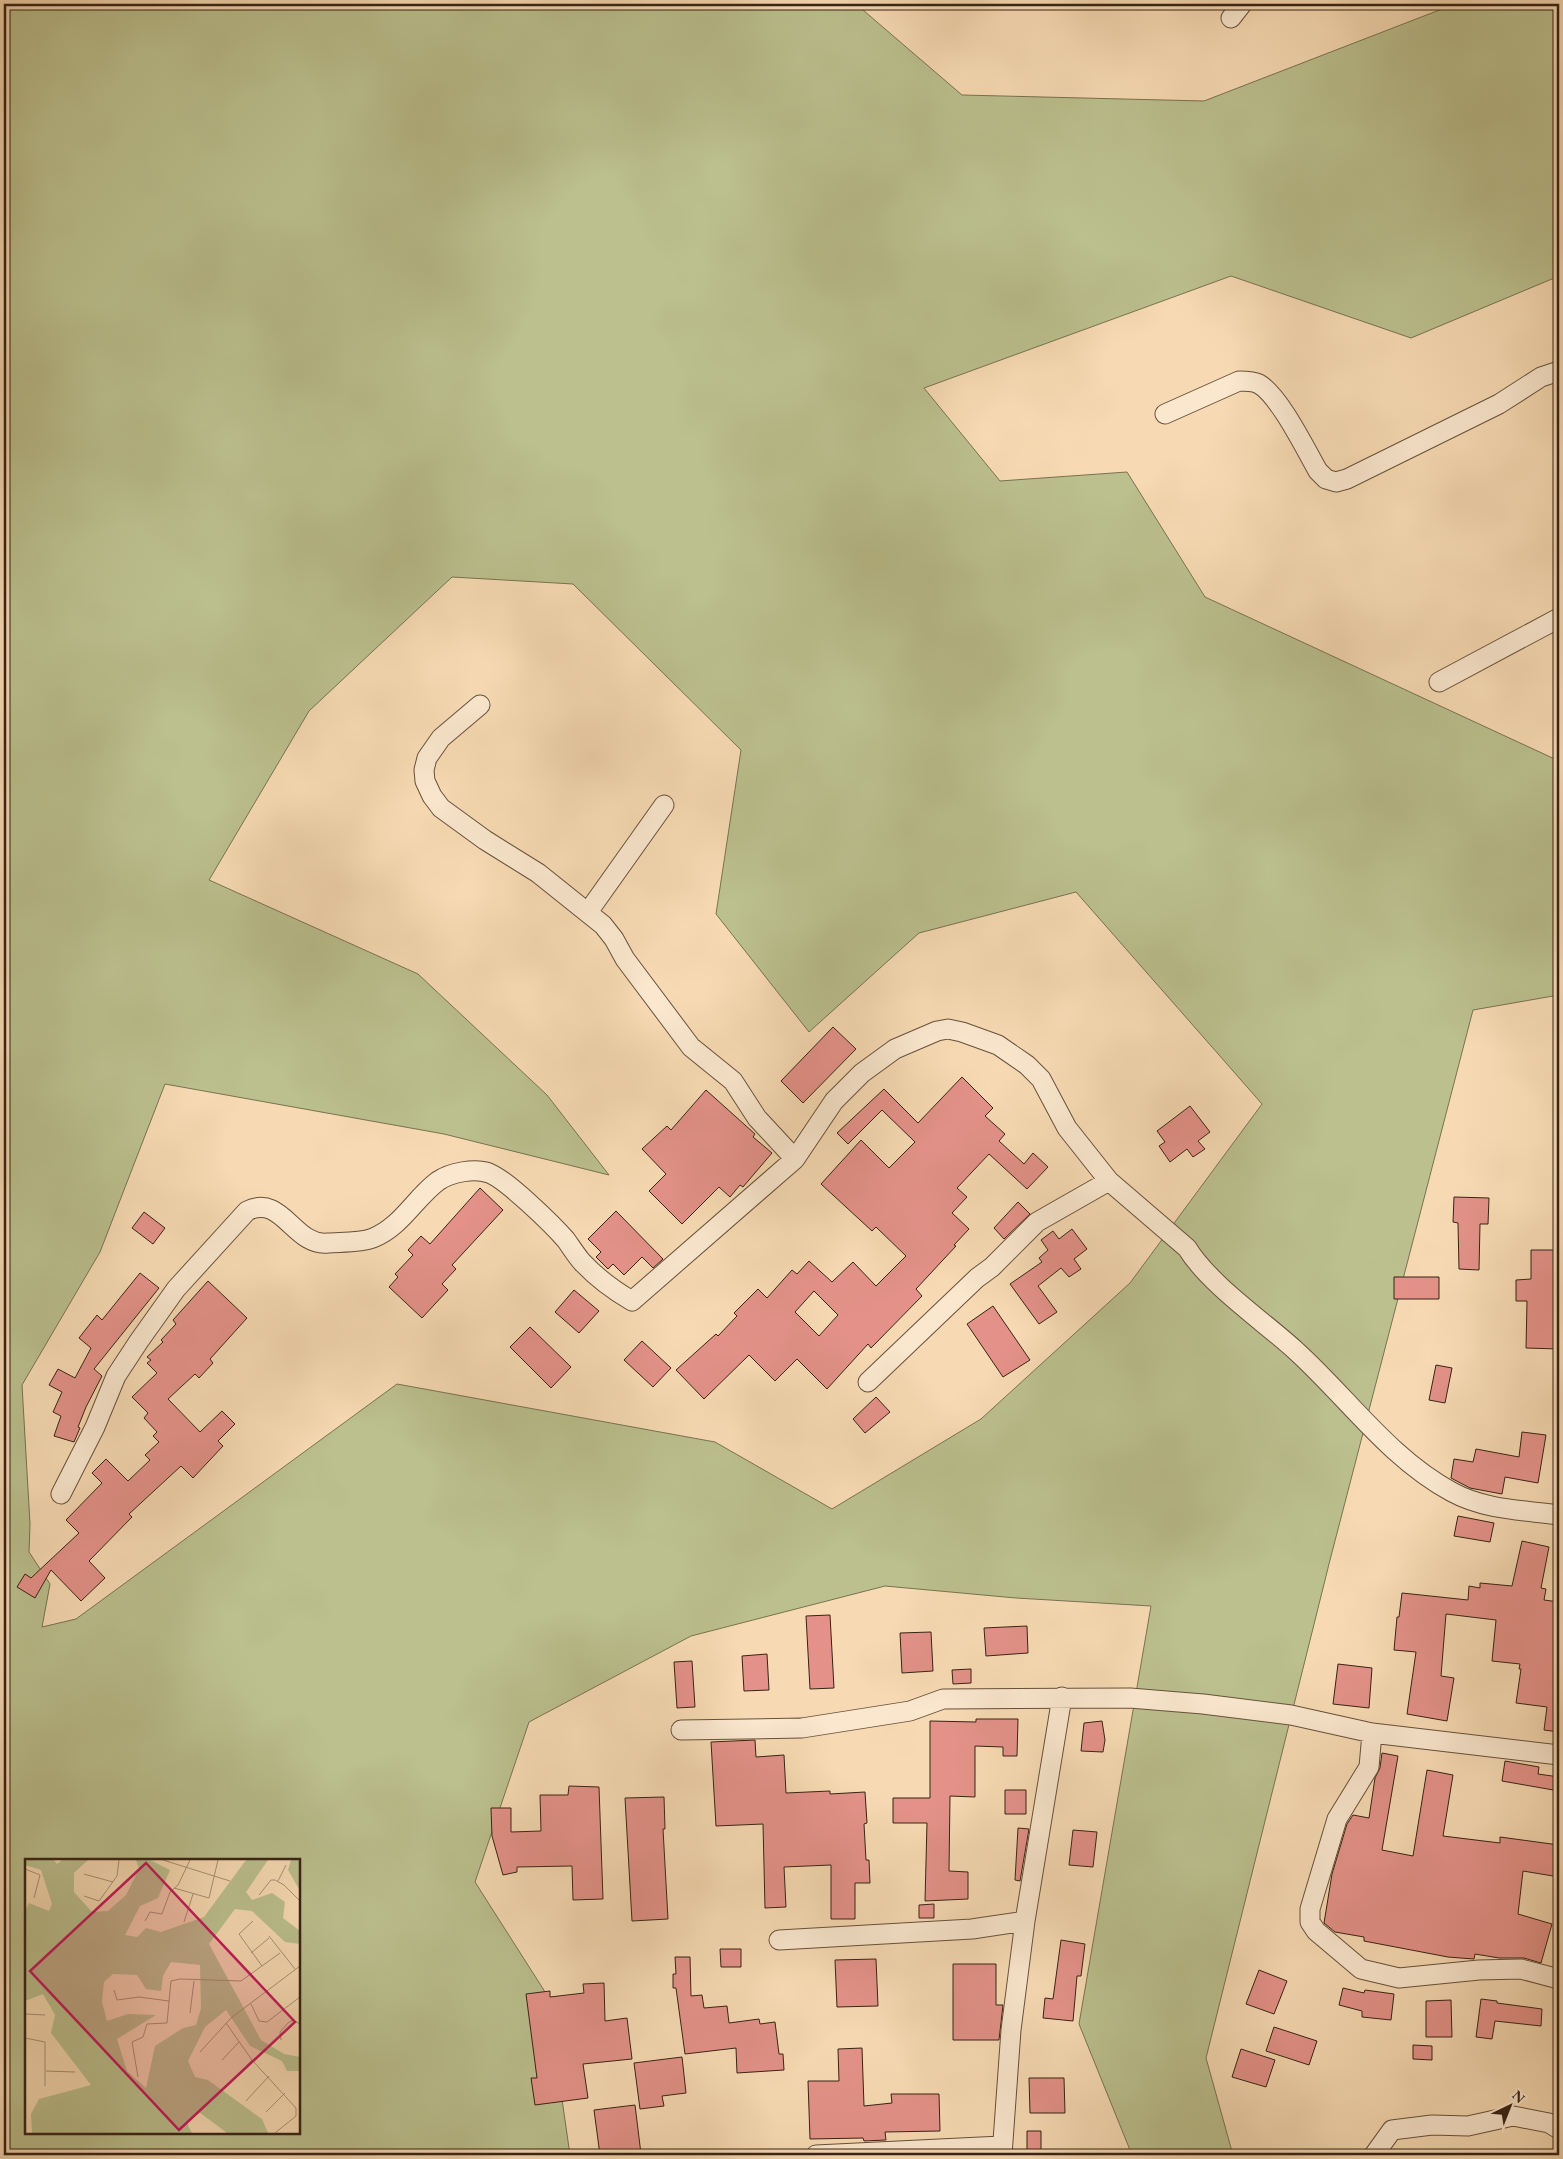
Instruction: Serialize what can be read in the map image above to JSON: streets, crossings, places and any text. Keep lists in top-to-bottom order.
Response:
{
  "north": "top right"
}
